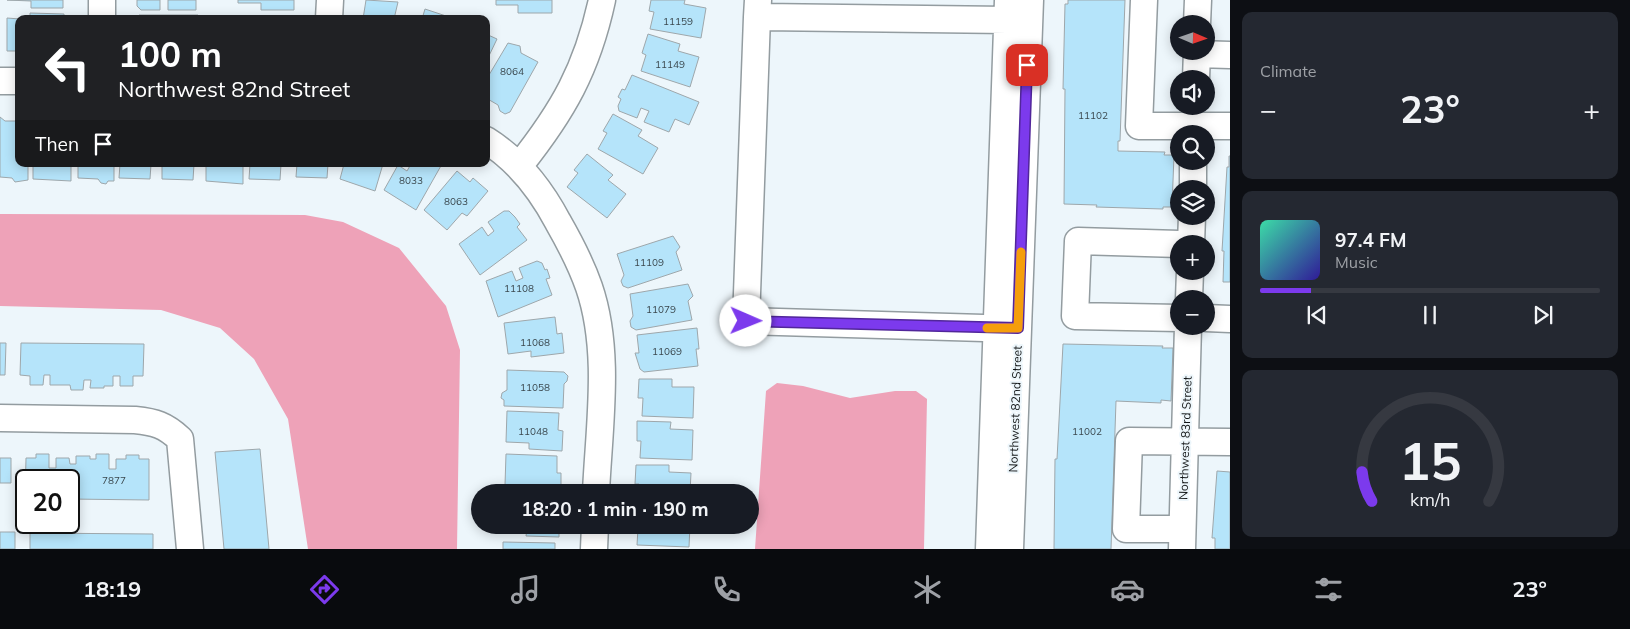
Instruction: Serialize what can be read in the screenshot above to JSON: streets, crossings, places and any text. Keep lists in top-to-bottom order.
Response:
{
  "streets": {
    "street": ["Northwest 82nd Street", "Northwest 83rd Street"]
  },
  "house_numbers": [
    "11159",
    "11149",
    "8064",
    "11102",
    "8033",
    "8063",
    "11109",
    "11108",
    "11079",
    "11068",
    "11069",
    "11058",
    "11048",
    "11002",
    "7877"
  ],
  "north": "right",
  "page": {
    "tile": "Climate",
    "map_buttons": ["+", "−"],
    "turn": ["100 m", "Northwest 82nd Street"],
    "heat": ["−", "23°", "+"],
    "then": "Then",
    "song": ["97.4 FM", "Music"],
    "limit": "20",
    "trip": "18:20 · 1 min · 190 m",
    "tabs": ["18:19", "23°"],
    "gauge": ["15", "km/h"]
  }
}
